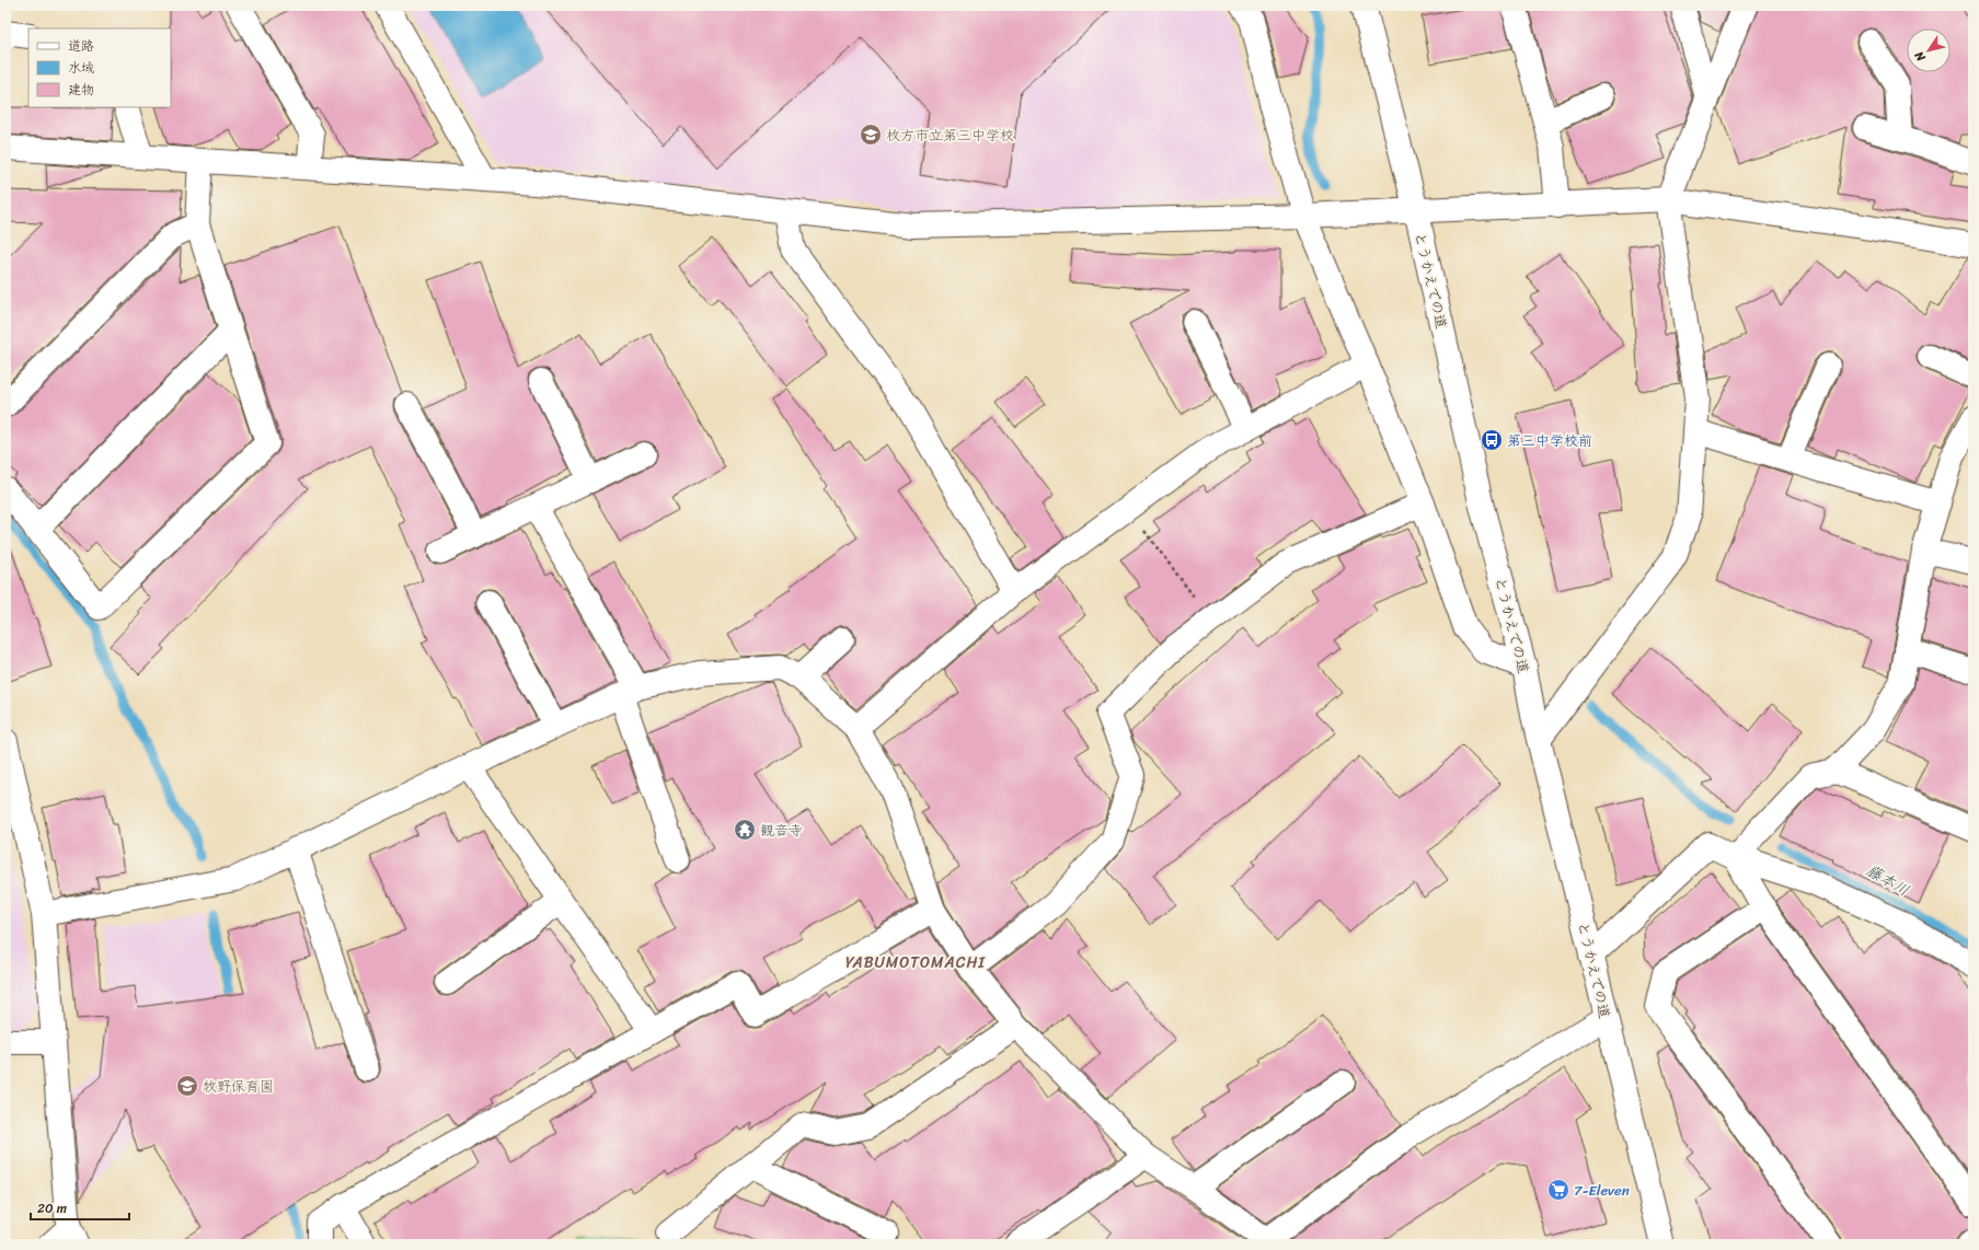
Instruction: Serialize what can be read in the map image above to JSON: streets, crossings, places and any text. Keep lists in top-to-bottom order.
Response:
{
  "streets": {
    "street": ["とうかえでの道"]
  },
  "districts": ["YABUMOTOMACHI"],
  "water": ["藤本川"],
  "places": {
    "school or university": ["枚方市立第三中学校", "牧野保育園"],
    "bus stop": ["第三中学校前"],
    "temple": ["観音寺"],
    "supermarket": ["7-Eleven"]
  },
  "legend": ["道路", "水域", "建物"],
  "scale_bar": "20 m",
  "north": "bottom left"
}
